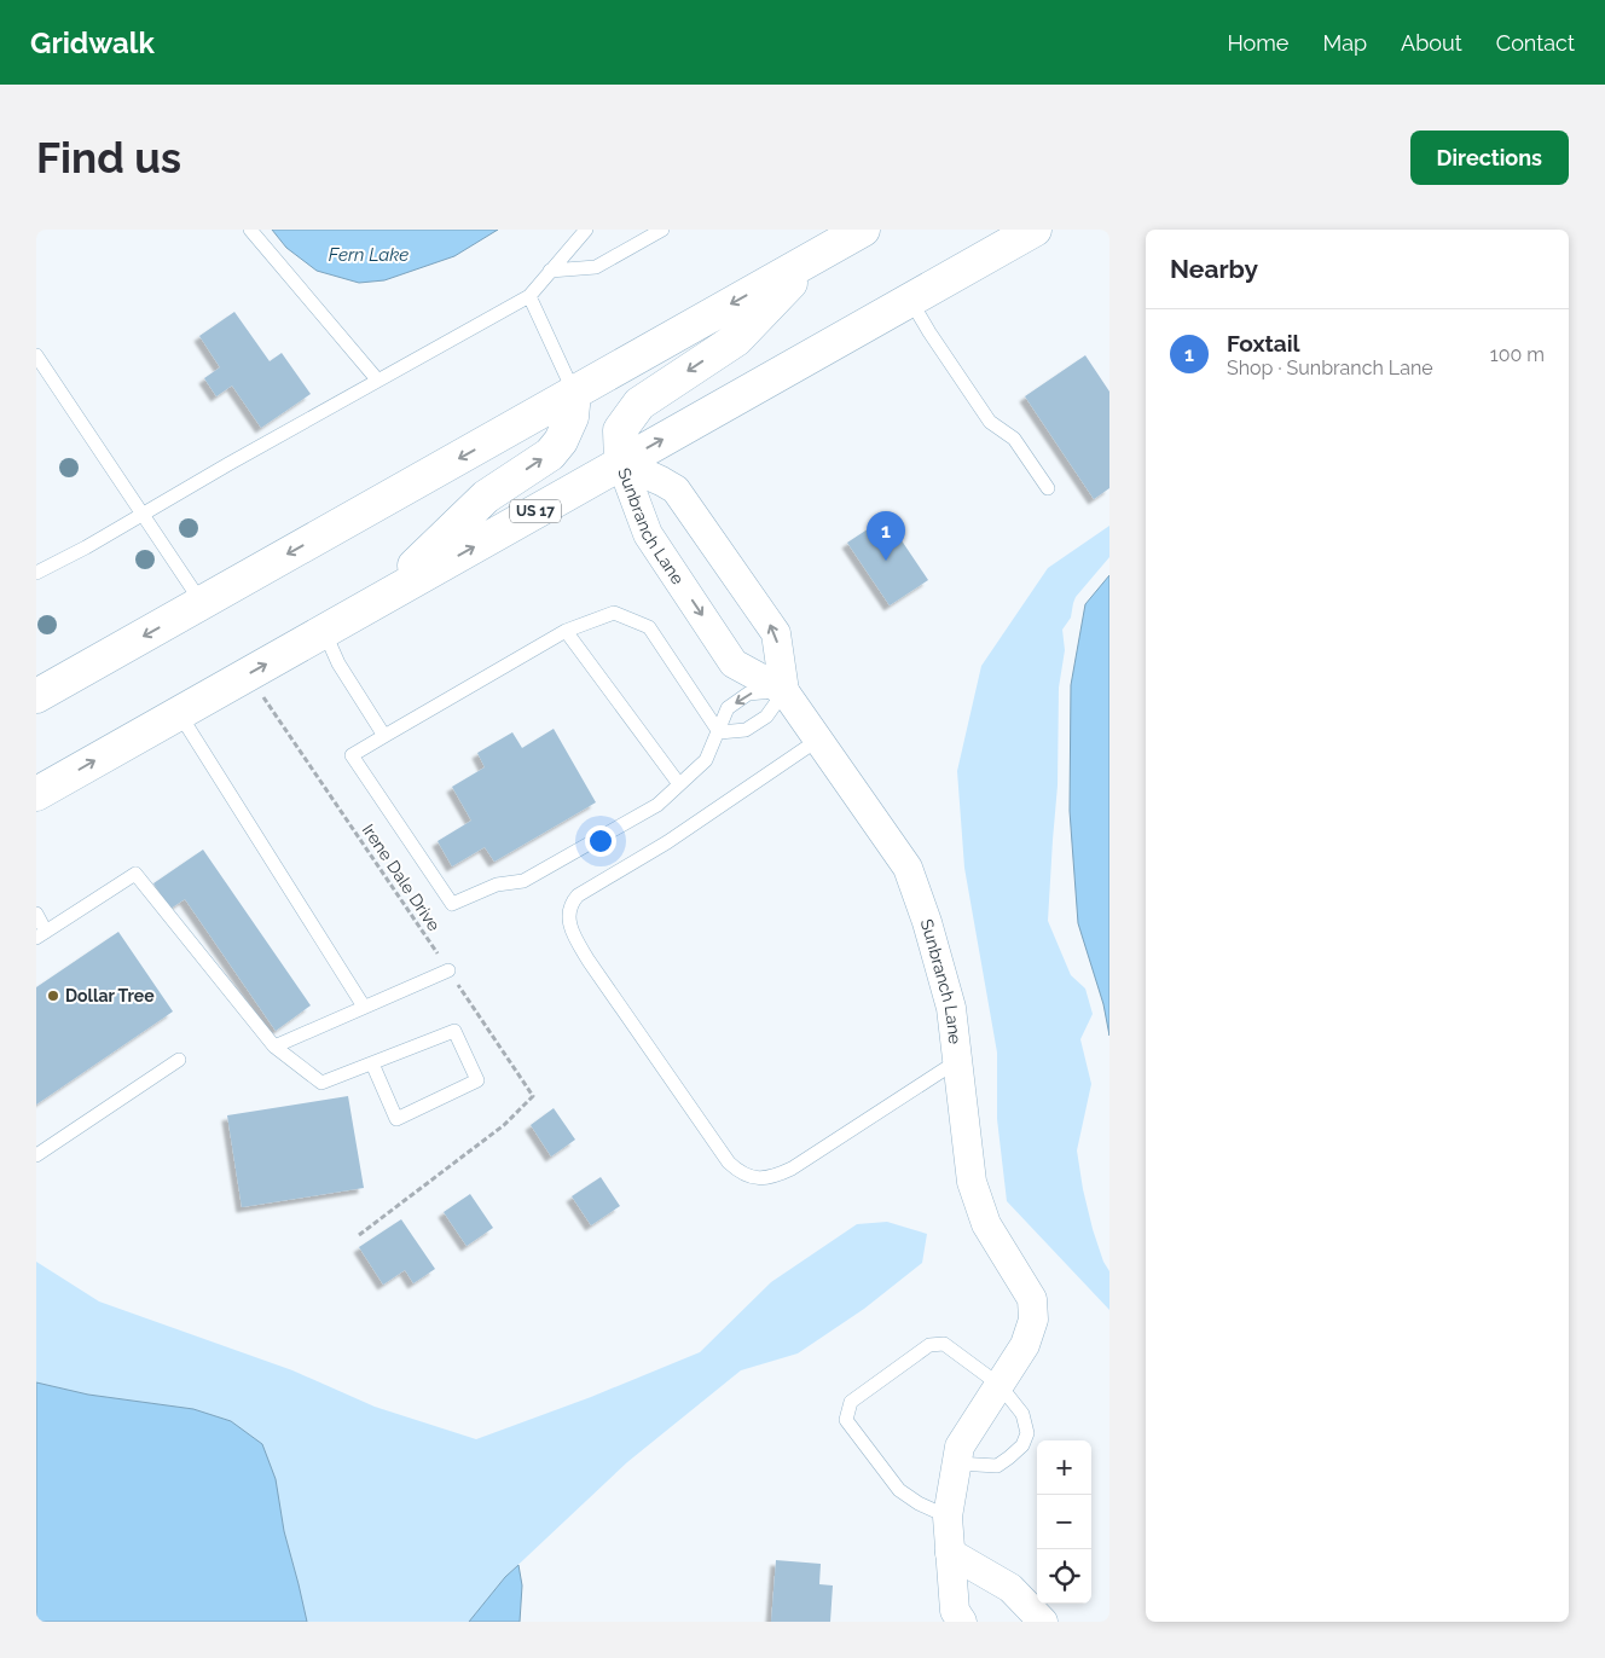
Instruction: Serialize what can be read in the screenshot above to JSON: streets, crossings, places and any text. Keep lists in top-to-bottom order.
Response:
{
  "streets": {
    "main road": ["US 17"],
    "street": ["Sunbranch Lane"],
    "path": ["Irene Dale Drive"]
  },
  "crossings": [
    ["US 17", "Sunbranch Lane"],
    ["US 17", "Irene Dale Drive"]
  ],
  "water": ["Fern Lake"],
  "places": ["Dollar Tree"],
  "page": {
    "header": "Gridwalk",
    "nav": [
      "Home",
      "Map",
      "About",
      "Contact"
    ],
    "buttons": "Directions",
    "title": "Find us",
    "heading": "Nearby",
    "list": [
      {
        "mark": "1",
        "name": "Foxtail",
        "note": "Shop · Sunbranch Lane",
        "value": "100 m"
      }
    ],
    "pins": "1",
    "map_buttons": ["+", "−"]
  }
}
